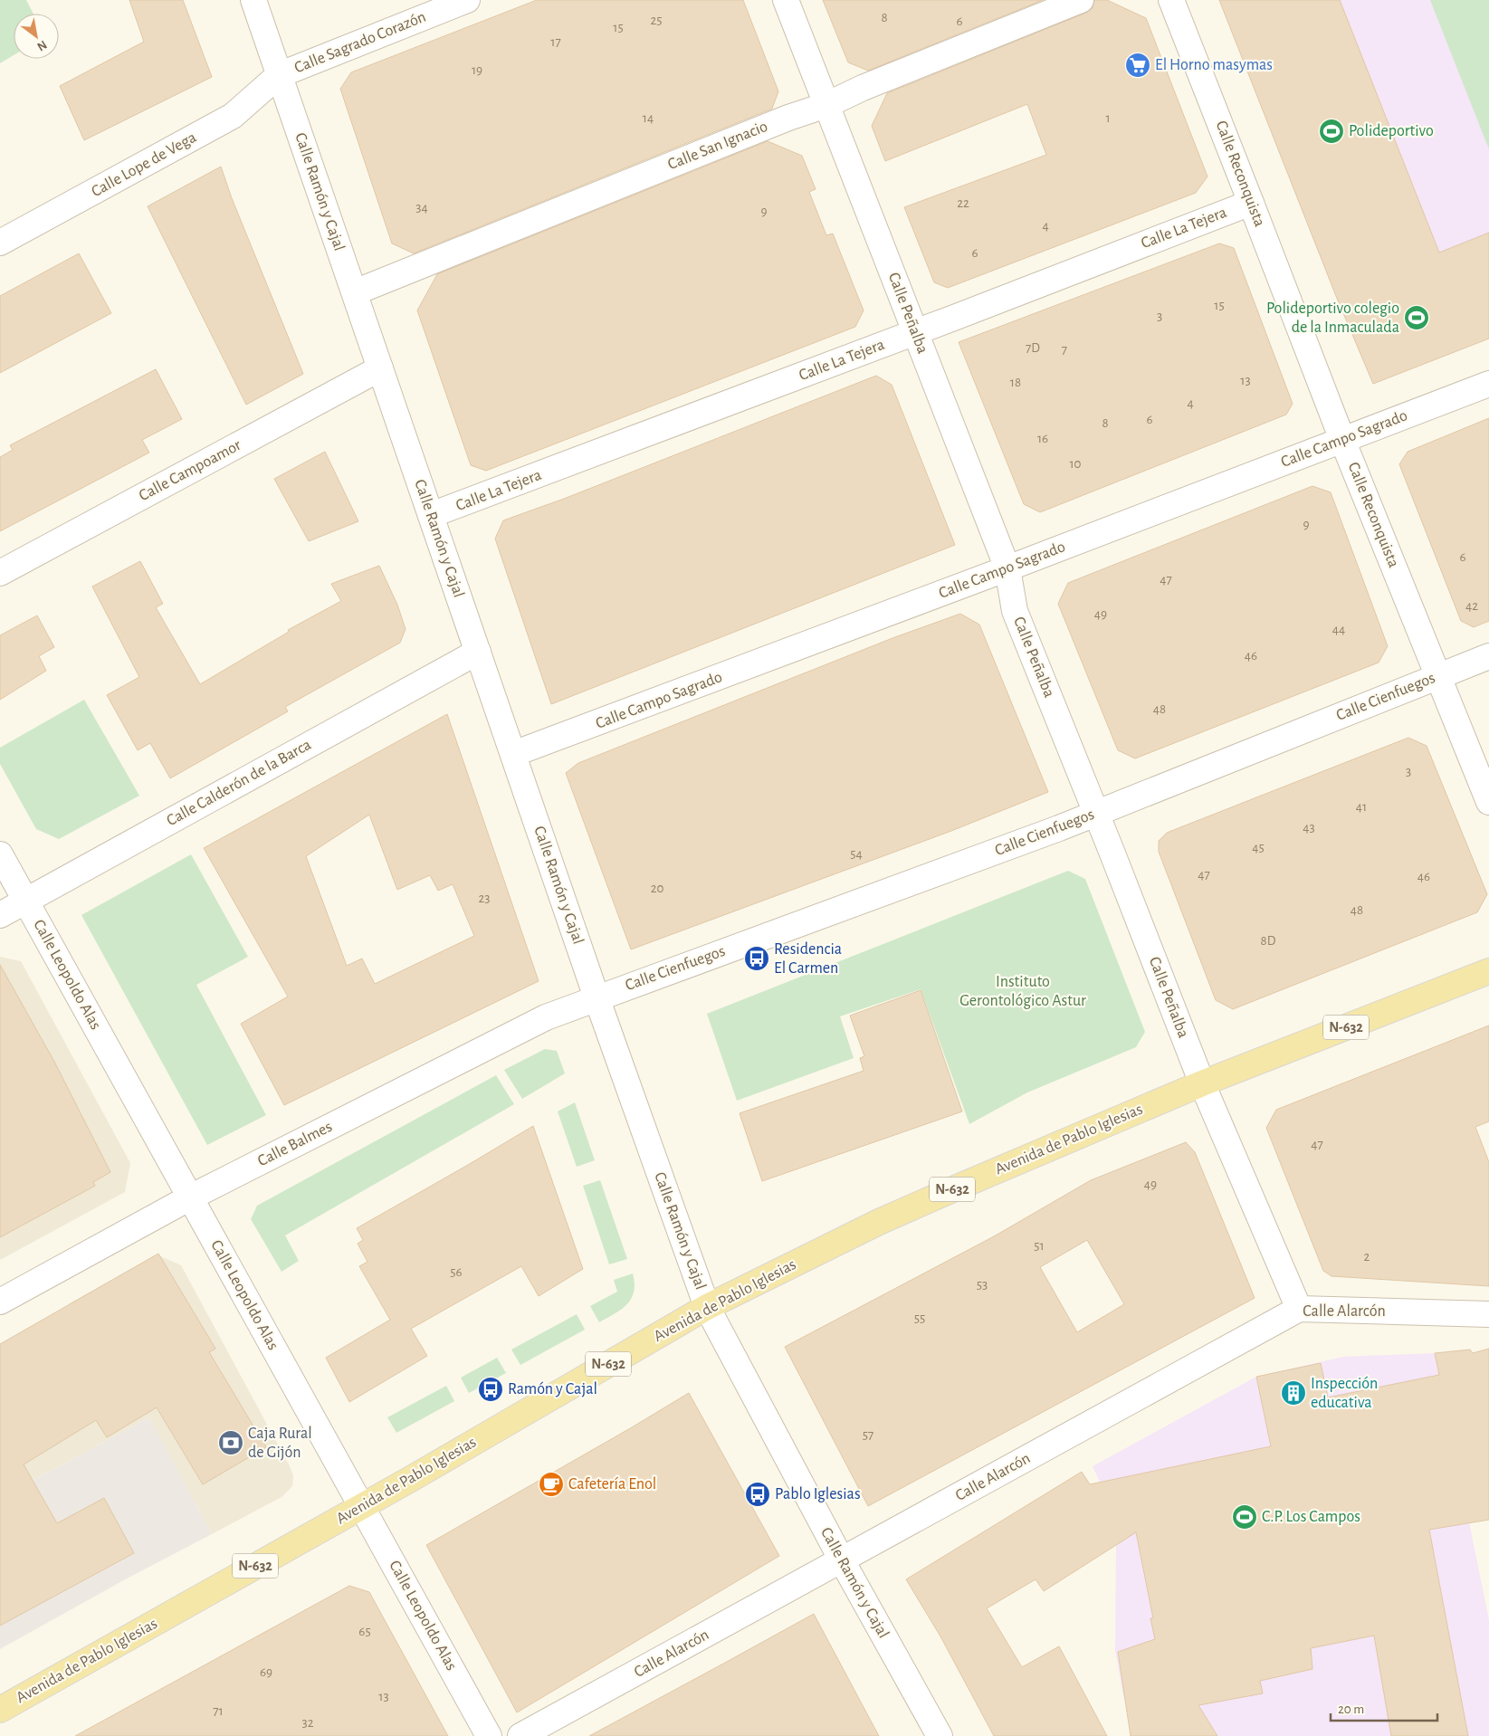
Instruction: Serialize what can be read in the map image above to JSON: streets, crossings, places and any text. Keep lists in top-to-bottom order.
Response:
{
  "streets": {
    "main road": ["N-632", "Avenida de Pablo Iglesias"],
    "street": [
      "Calle Sagrado Corazón",
      "Calle San Ignacio",
      "Calle Lope de Vega",
      "Calle Reconquista",
      "Calle Ramón y Cajal",
      "Calle La Tejera",
      "Calle Peñalba",
      "Calle Campo Sagrado",
      "Calle Campoamor",
      "Calle Cienfuegos",
      "Calle Calderón de la Barca",
      "Calle Leopoldo Alas",
      "Calle Balmes",
      "Calle Alarcón"
    ]
  },
  "crossings": [
    ["Calle Sagrado Corazón", "Calle Lope de Vega"],
    ["Calle Sagrado Corazón", "Calle Ramón y Cajal"],
    ["Calle San Ignacio", "Calle Ramón y Cajal"],
    ["Calle San Ignacio", "Calle Peñalba"],
    ["Calle Lope de Vega", "Calle Ramón y Cajal"],
    ["Calle Reconquista", "Calle La Tejera"],
    ["Calle Reconquista", "Calle Campo Sagrado"],
    ["Calle Reconquista", "Calle Cienfuegos"],
    ["Calle Ramón y Cajal", "Calle La Tejera"],
    ["Calle Ramón y Cajal", "Calle Campo Sagrado"],
    ["Calle Ramón y Cajal", "Calle Campoamor"],
    ["Calle Ramón y Cajal", "Calle Cienfuegos"],
    ["Calle Ramón y Cajal", "Calle Calderón de la Barca"],
    ["Calle Ramón y Cajal", "Avenida de Pablo Iglesias"],
    ["Calle Ramón y Cajal", "Calle Balmes"],
    ["Calle Ramón y Cajal", "Calle Alarcón"],
    ["Calle La Tejera", "Calle Peñalba"],
    ["Calle Peñalba", "Calle Campo Sagrado"],
    ["Calle Peñalba", "Calle Cienfuegos"],
    ["Calle Peñalba", "Avenida de Pablo Iglesias"],
    ["Calle Peñalba", "Calle Alarcón"],
    ["Calle Cienfuegos", "Calle Balmes"],
    ["Calle Calderón de la Barca", "Calle Leopoldo Alas"],
    ["Calle Leopoldo Alas", "Avenida de Pablo Iglesias"],
    ["Calle Leopoldo Alas", "Calle Balmes"]
  ],
  "parks": ["Instituto Gerontológico Astur"],
  "places": {
    "supermarket": ["El Horno masymas"],
    "sports": ["Polideportivo", "Polideportivo colegio de la Inmaculada", "C.P. Los Campos"],
    "bus stop": ["Residencia El Carmen", "Ramón y Cajal", "Pablo Iglesias"],
    "building": ["Inspección educativa"],
    "bank": ["Caja Rural de Gijón"],
    "cafe": ["Cafetería Enol"]
  },
  "house_numbers": [
    "8",
    "25",
    "6",
    "15",
    "17",
    "19",
    "14",
    "1",
    "22",
    "34",
    "9",
    "4",
    "6",
    "15",
    "3",
    "7D",
    "7",
    "13",
    "18",
    "4",
    "6",
    "8",
    "16",
    "10",
    "9",
    "6",
    "47",
    "42",
    "49",
    "44",
    "46",
    "48",
    "3",
    "41",
    "43",
    "45",
    "54",
    "47",
    "46",
    "20",
    "23",
    "48",
    "8D",
    "47",
    "49",
    "51",
    "2",
    "56",
    "53",
    "55",
    "57",
    "65",
    "69",
    "13",
    "71",
    "32"
  ],
  "scale_bar": "20 m",
  "north": "bottom right"
}
